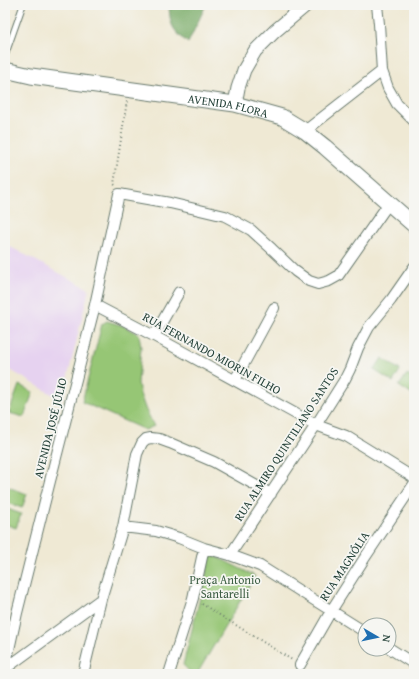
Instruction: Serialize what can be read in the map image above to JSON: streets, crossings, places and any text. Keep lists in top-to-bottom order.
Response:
{
  "streets": {
    "main road": ["AVENIDA FLORA"],
    "street": [
      "RUA FERNANDO MIORIN FILHO",
      "AVENIDA JOSÉ JÚLIO",
      "RUA ALMIRO QUINTILIANO SANTOS",
      "RUA MAGNÓLIA"
    ]
  },
  "crossings": [
    ["RUA FERNANDO MIORIN FILHO", "AVENIDA JOSÉ JÚLIO"],
    ["RUA FERNANDO MIORIN FILHO", "RUA ALMIRO QUINTILIANO SANTOS"]
  ],
  "parks": ["Praça Antonio Santarelli"],
  "north": "right"
}
